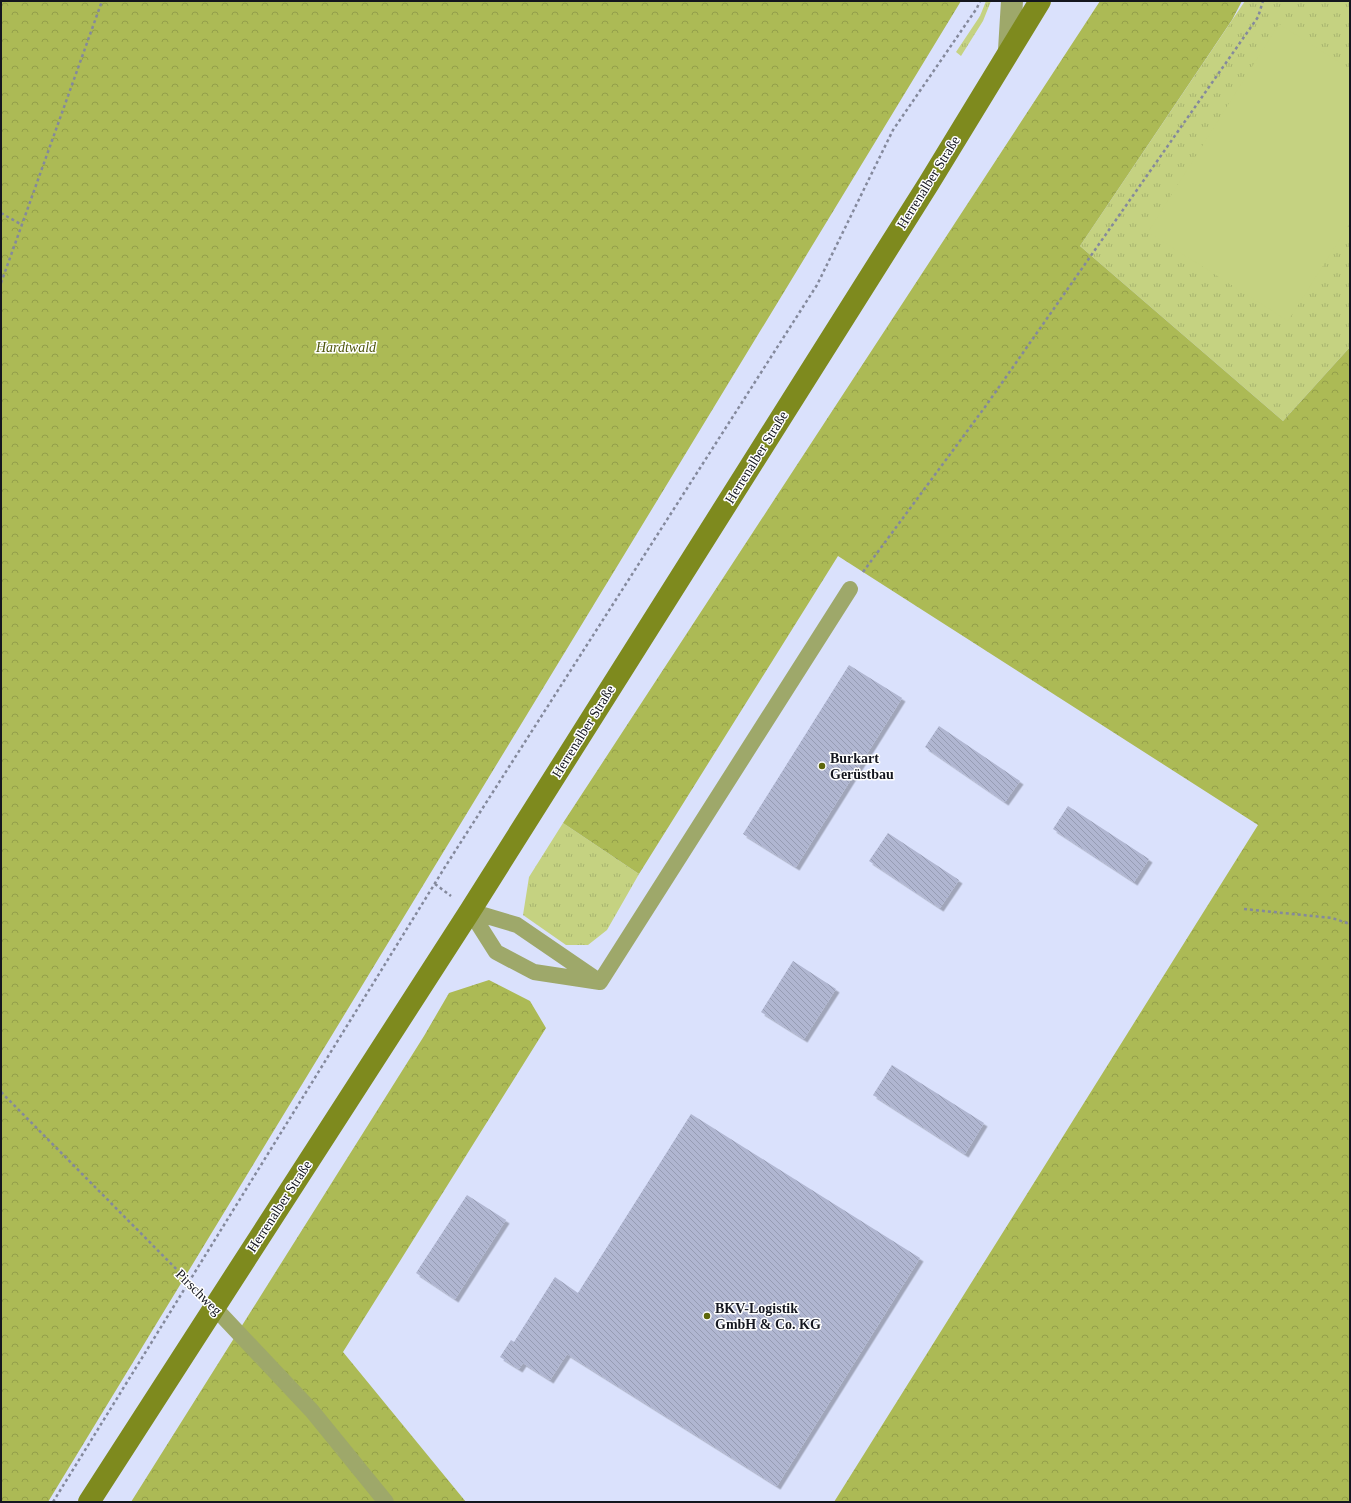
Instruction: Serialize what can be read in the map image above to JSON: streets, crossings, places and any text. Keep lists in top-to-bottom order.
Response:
{
  "streets": {
    "main road": ["Herrenalber Straße"],
    "lane": ["Pirschweg"]
  },
  "crossings": [
    ["Herrenalber Straße", "Pirschweg"]
  ],
  "parks": ["Hardtwald"],
  "places": ["Burkart Gerüstbau", "BKV-Logistik GmbH & Co. KG"]
}
